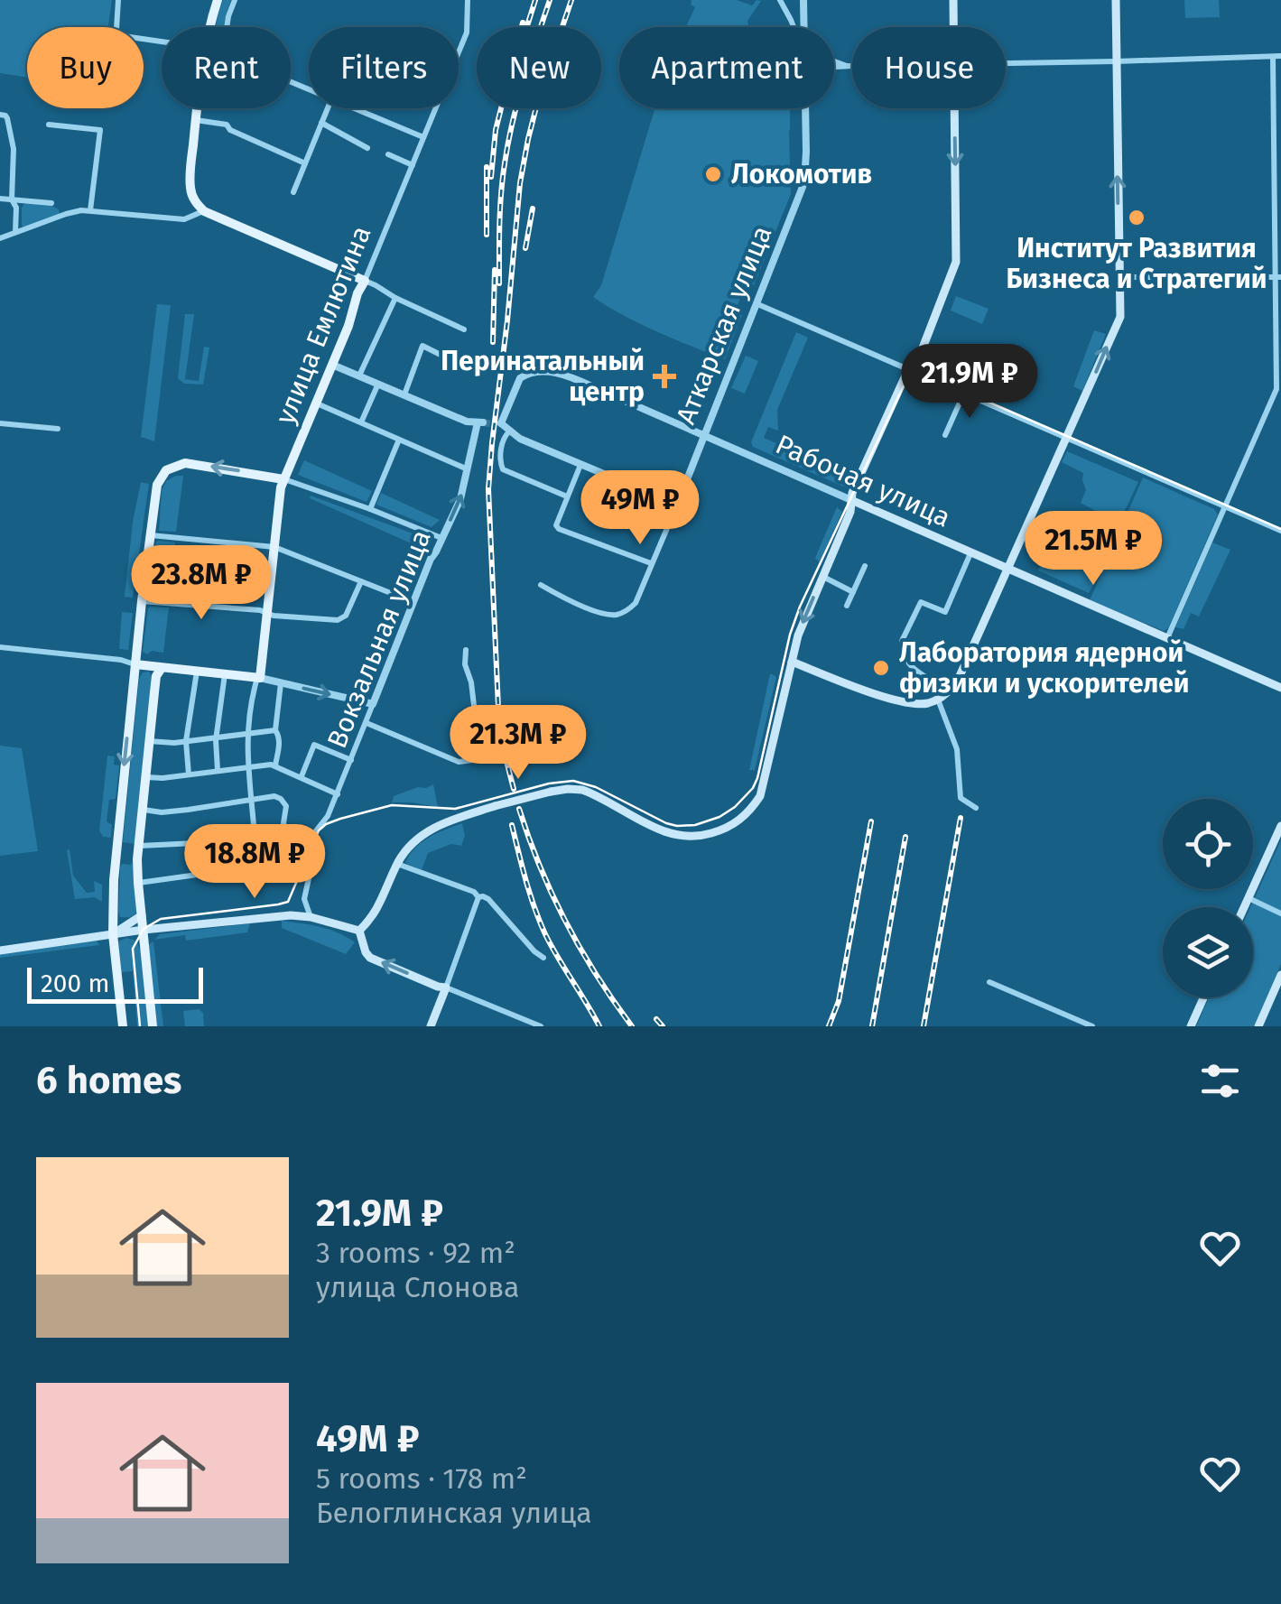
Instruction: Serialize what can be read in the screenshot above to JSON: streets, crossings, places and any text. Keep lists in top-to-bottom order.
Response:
{
  "streets": {
    "main road": ["улица Емлютина", "Рабочая улица"],
    "street": ["Аткарская улица", "Вокзальная улица"]
  },
  "crossings": [
    ["Аткарская улица", "Рабочая улица"]
  ],
  "places": {
    "other": ["Локомотив", "Институт Развития Бизнеса и Стратегий", "Лаборатория ядерной физики и ускорителей"],
    "health": ["Перинатальный центр"]
  },
  "scale_bar": "200 m",
  "page": {
    "chip": [
      "Buy",
      "Rent",
      "Filters",
      "New",
      "Apartment",
      "House"
    ],
    "price": [
      "21.9M ₽",
      "49M ₽",
      "21.5M ₽",
      "23.8M ₽",
      "21.3M ₽",
      "18.8M ₽"
    ],
    "scale": "200 m",
    "heading": "6 homes",
    "list": [
      {
        "name": "21.9M ₽",
        "note": "3 rooms · 92 m² · улица Слонова"
      },
      {
        "name": "49M ₽",
        "note": "5 rooms · 178 m² · Белоглинская улица"
      }
    ]
  }
}
